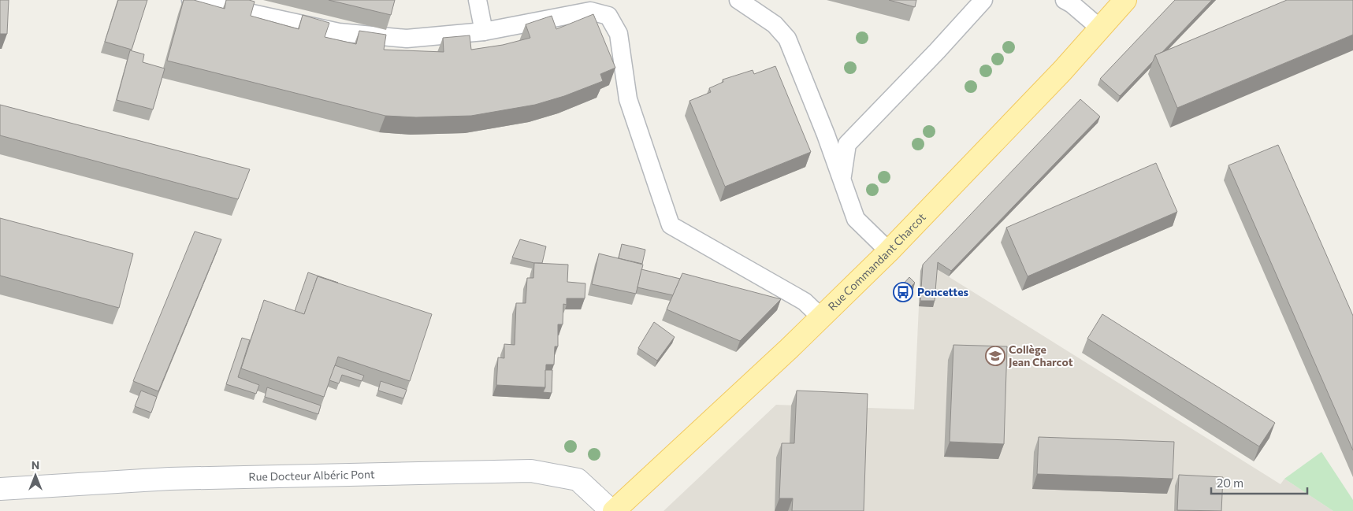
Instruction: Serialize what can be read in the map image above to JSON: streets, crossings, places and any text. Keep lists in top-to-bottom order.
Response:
{
  "streets": {
    "main road": ["Rue Commandant Charcot"],
    "street": ["Rue Docteur Albéric Pont"]
  },
  "crossings": [
    ["Rue Commandant Charcot", "Rue Docteur Albéric Pont"]
  ],
  "places": {
    "bus stop": ["Poncettes"],
    "school or university": ["Collège Jean Charcot"]
  },
  "scale_bar": "20 m",
  "north": "top"
}
